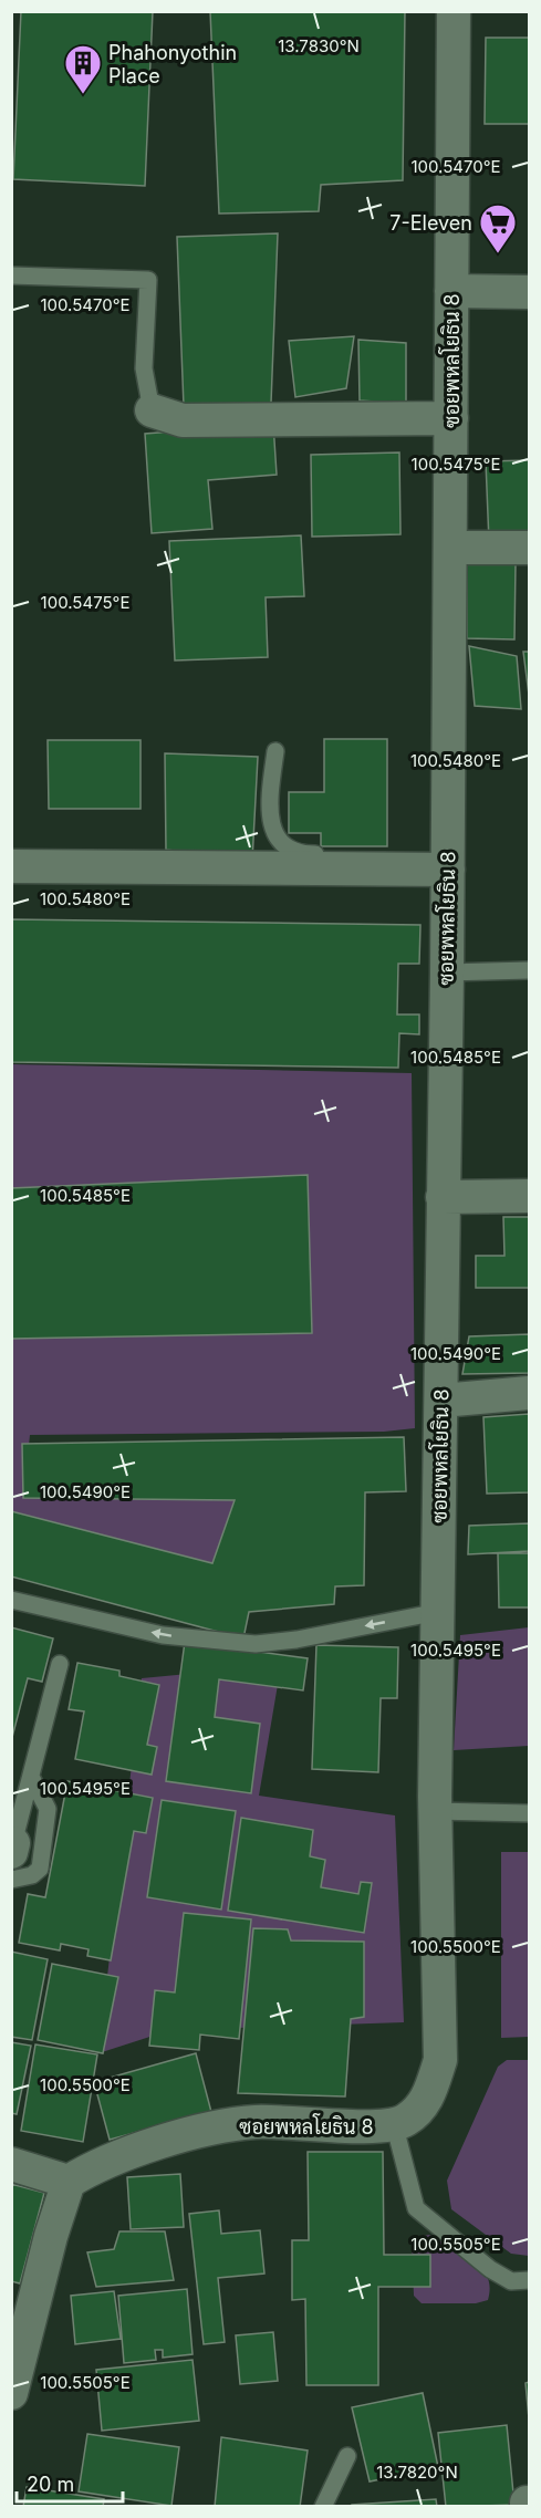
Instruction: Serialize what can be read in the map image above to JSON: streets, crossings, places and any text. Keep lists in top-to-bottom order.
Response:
{
  "streets": {
    "street": ["ซอยพหลโยธิน 8"]
  },
  "places": {
    "building": ["Phahonyothin Place"],
    "supermarket": ["7-Eleven"]
  },
  "scale_bar": "20 m",
  "coordinates": [
    "13.7830°N",
    "100.5470°E",
    "100.5475°E",
    "100.5480°E",
    "100.5485°E",
    "100.5490°E",
    "100.5495°E",
    "100.5500°E",
    "100.5505°E",
    "13.7820°N"
  ]
}
